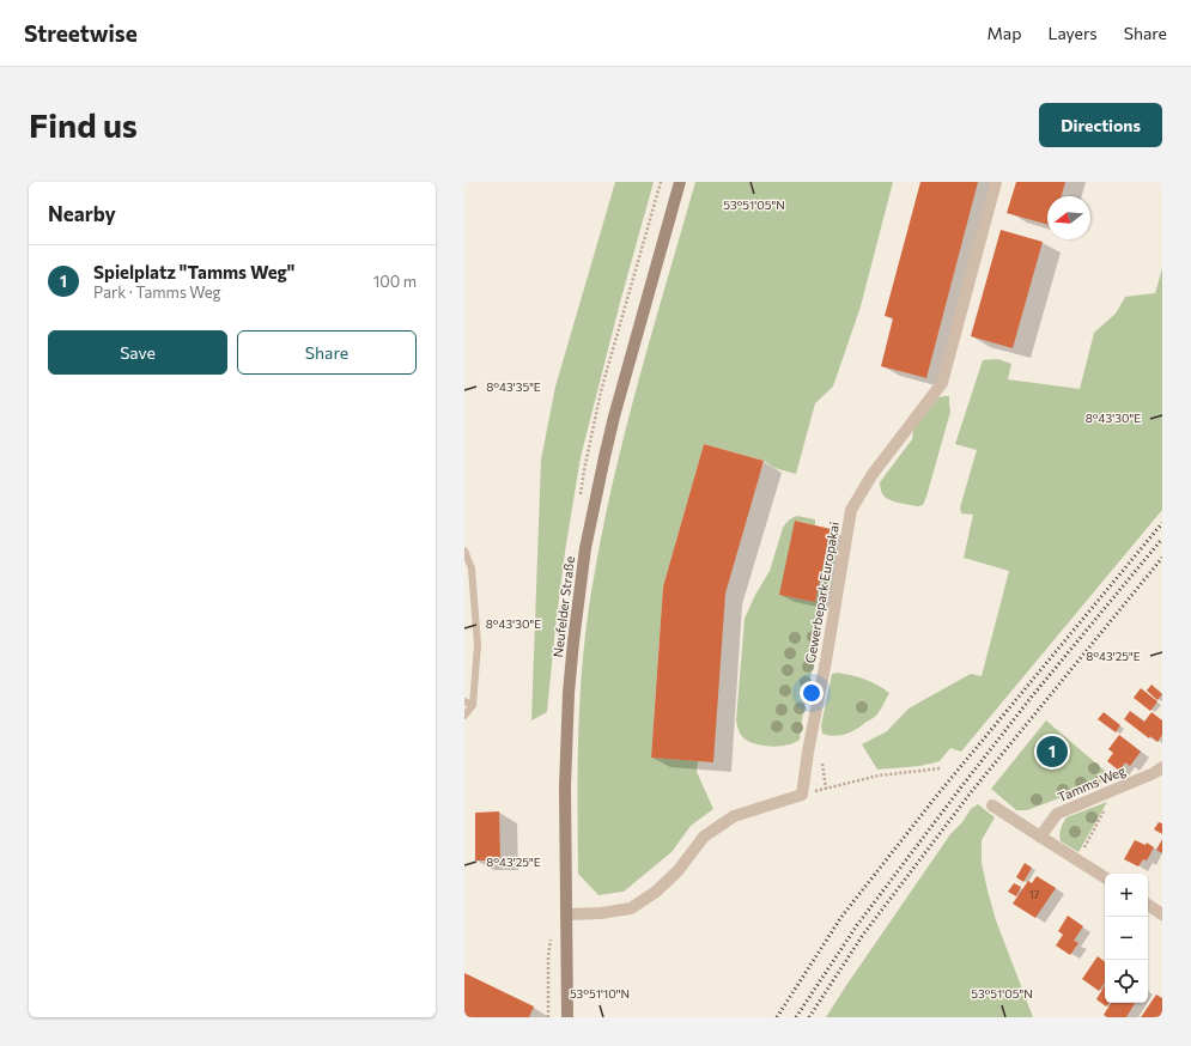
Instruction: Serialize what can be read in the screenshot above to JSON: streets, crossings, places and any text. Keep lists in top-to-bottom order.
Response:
{
  "streets": {
    "street": ["Gewerbepark Europakai", "Neufelder Straße", "Tamms Weg"]
  },
  "house_numbers": ["17"],
  "north": "left",
  "page": {
    "header": "Streetwise",
    "nav": ["Map", "Layers", "Share"],
    "buttons": [
      "Directions",
      ["Save", "Share"]
    ],
    "title": "Find us",
    "heading": "Nearby",
    "list": [
      {
        "mark": "1",
        "name": "Spielplatz \"Tamms Weg\"",
        "note": "Park · Tamms Weg",
        "value": "100 m"
      }
    ],
    "pins": "1",
    "map_buttons": ["+", "−"]
  },
  "coordinates": [
    "53°51'05\"N",
    "8°43'35\"E",
    "8°43'30\"E",
    "8°43'25\"E",
    "53°51'10\"N"
  ]
}
